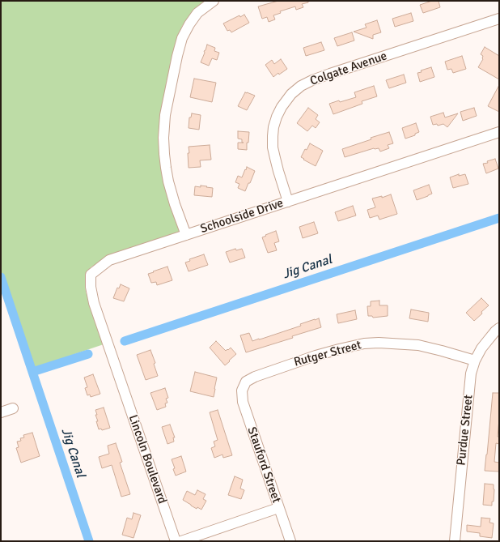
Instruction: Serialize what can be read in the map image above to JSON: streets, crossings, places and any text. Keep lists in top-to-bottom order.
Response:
{
  "streets": {
    "street": [
      "Colgate Avenue",
      "Schoolside Drive",
      "Rutger Street",
      "Purdue Street",
      "Lincoln Boulevard",
      "Stauford Street"
    ]
  },
  "crossings": [
    ["Colgate Avenue", "Schoolside Drive"],
    ["Schoolside Drive", "Lincoln Boulevard"],
    ["Rutger Street", "Purdue Street"],
    ["Rutger Street", "Stauford Street"]
  ],
  "water": ["Jig Canal"]
}
